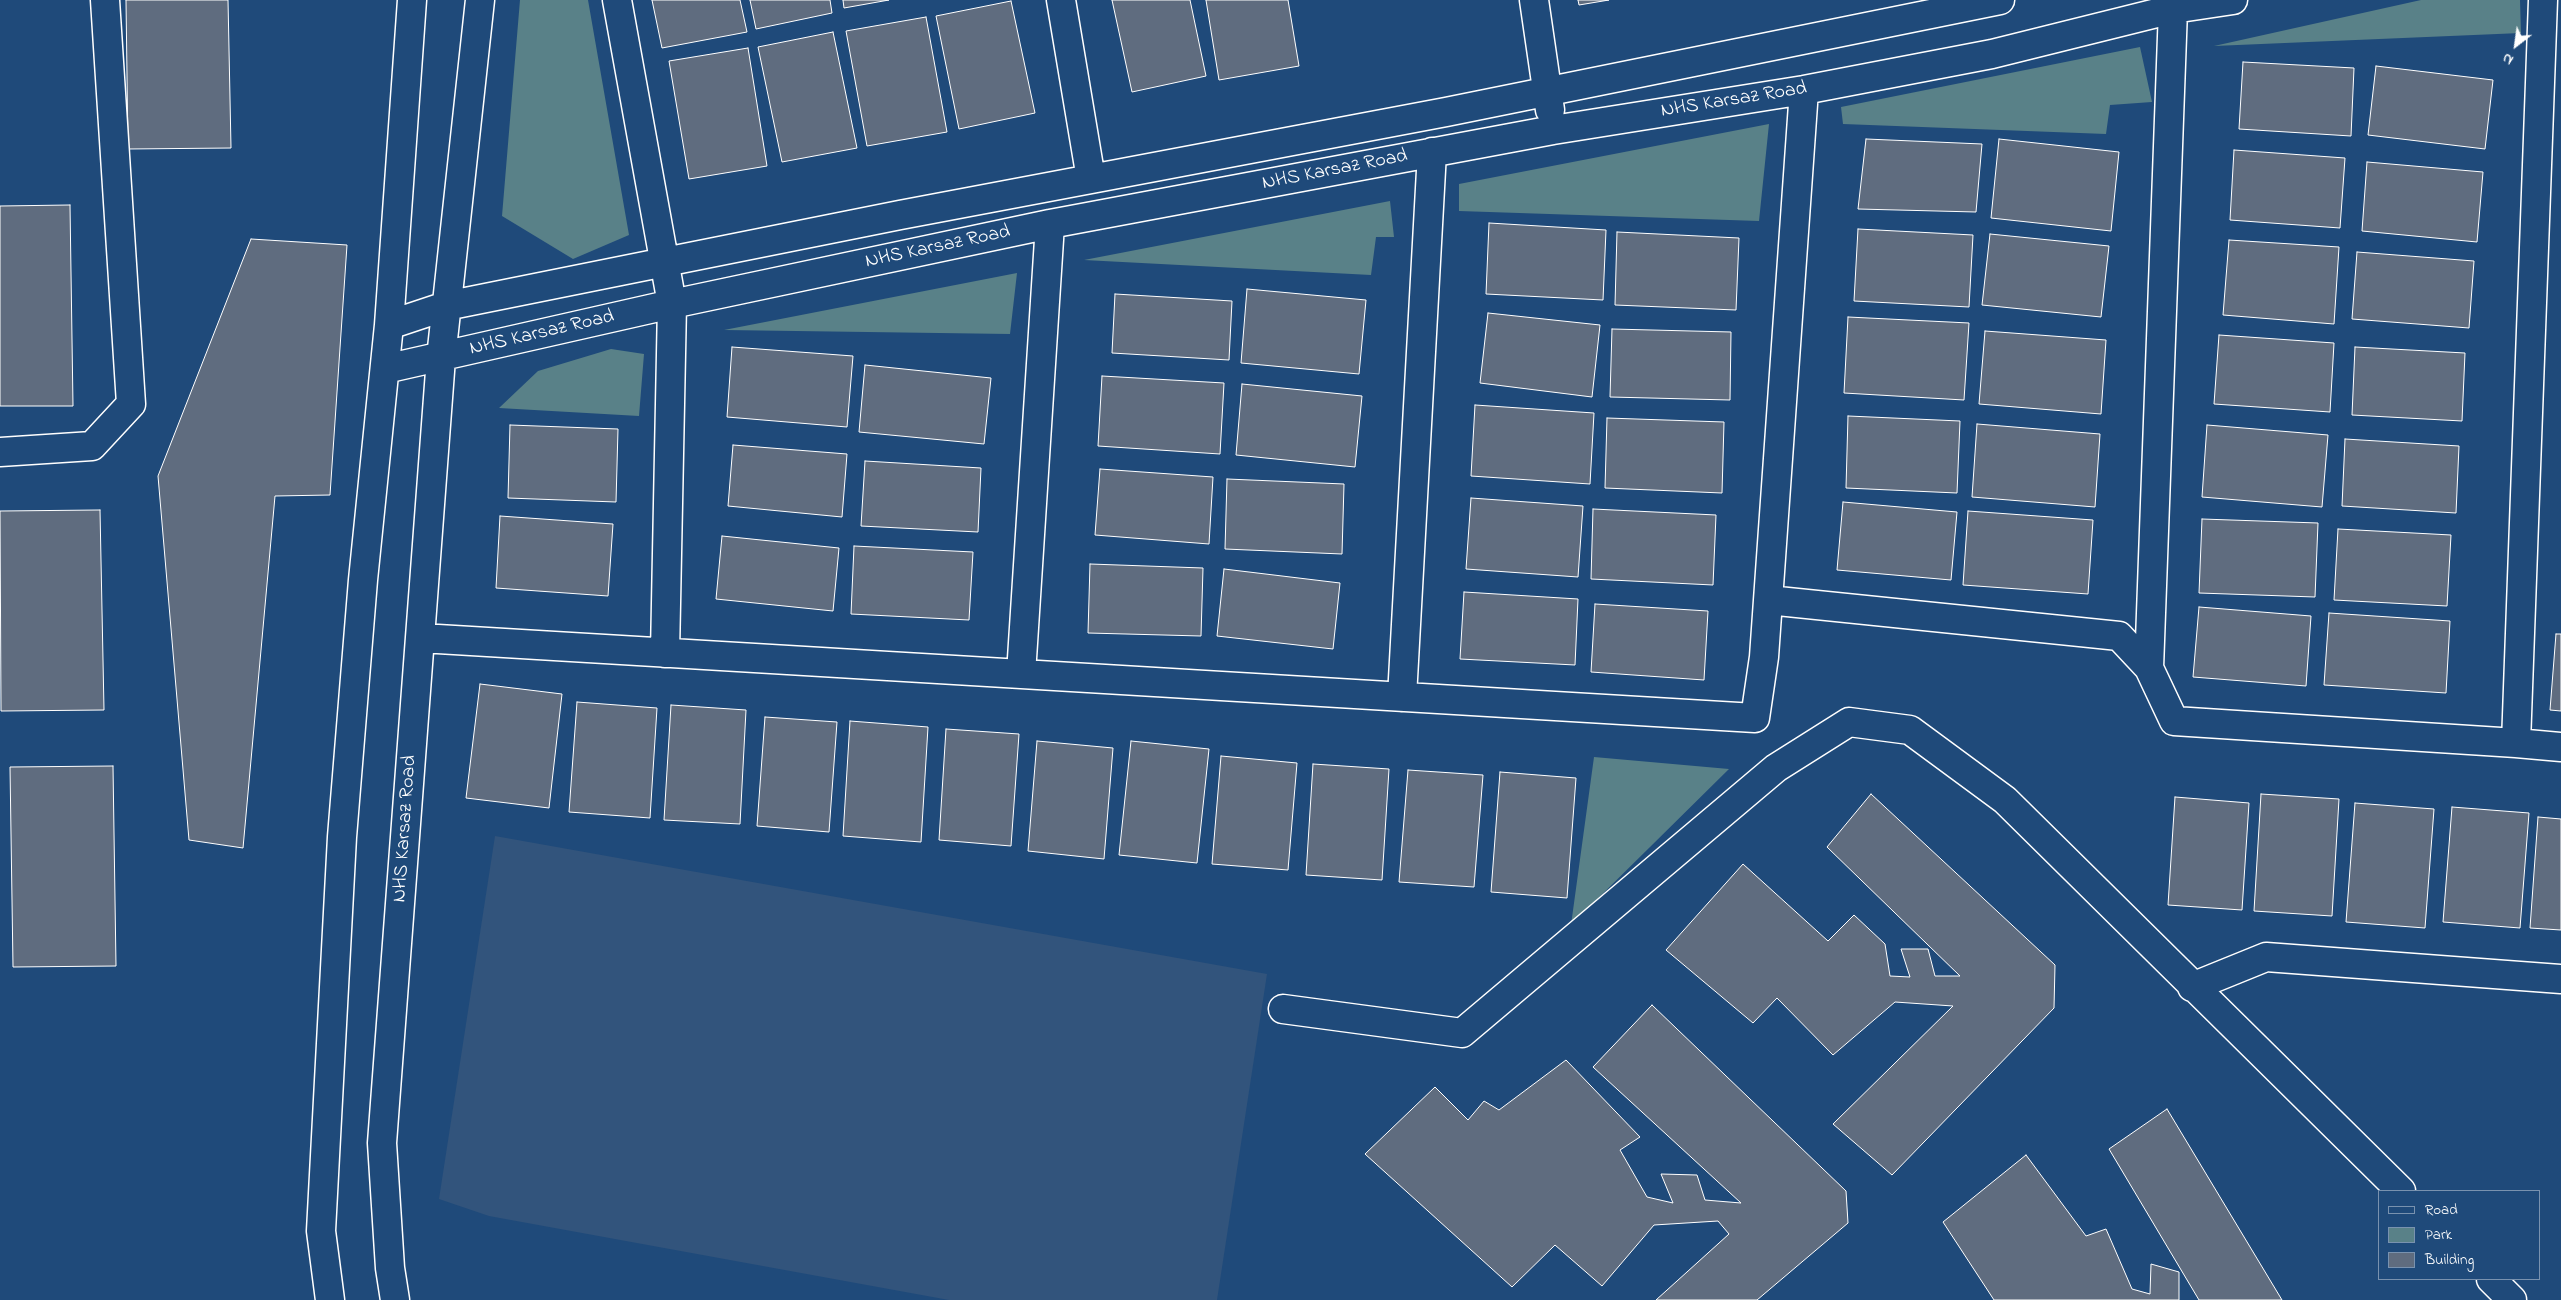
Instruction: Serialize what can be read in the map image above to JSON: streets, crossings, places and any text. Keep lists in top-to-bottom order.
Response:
{
  "streets": {
    "street": ["NHS Karsaz Road"]
  },
  "legend": ["Road", "Park", "Building"],
  "north": "bottom left"
}
